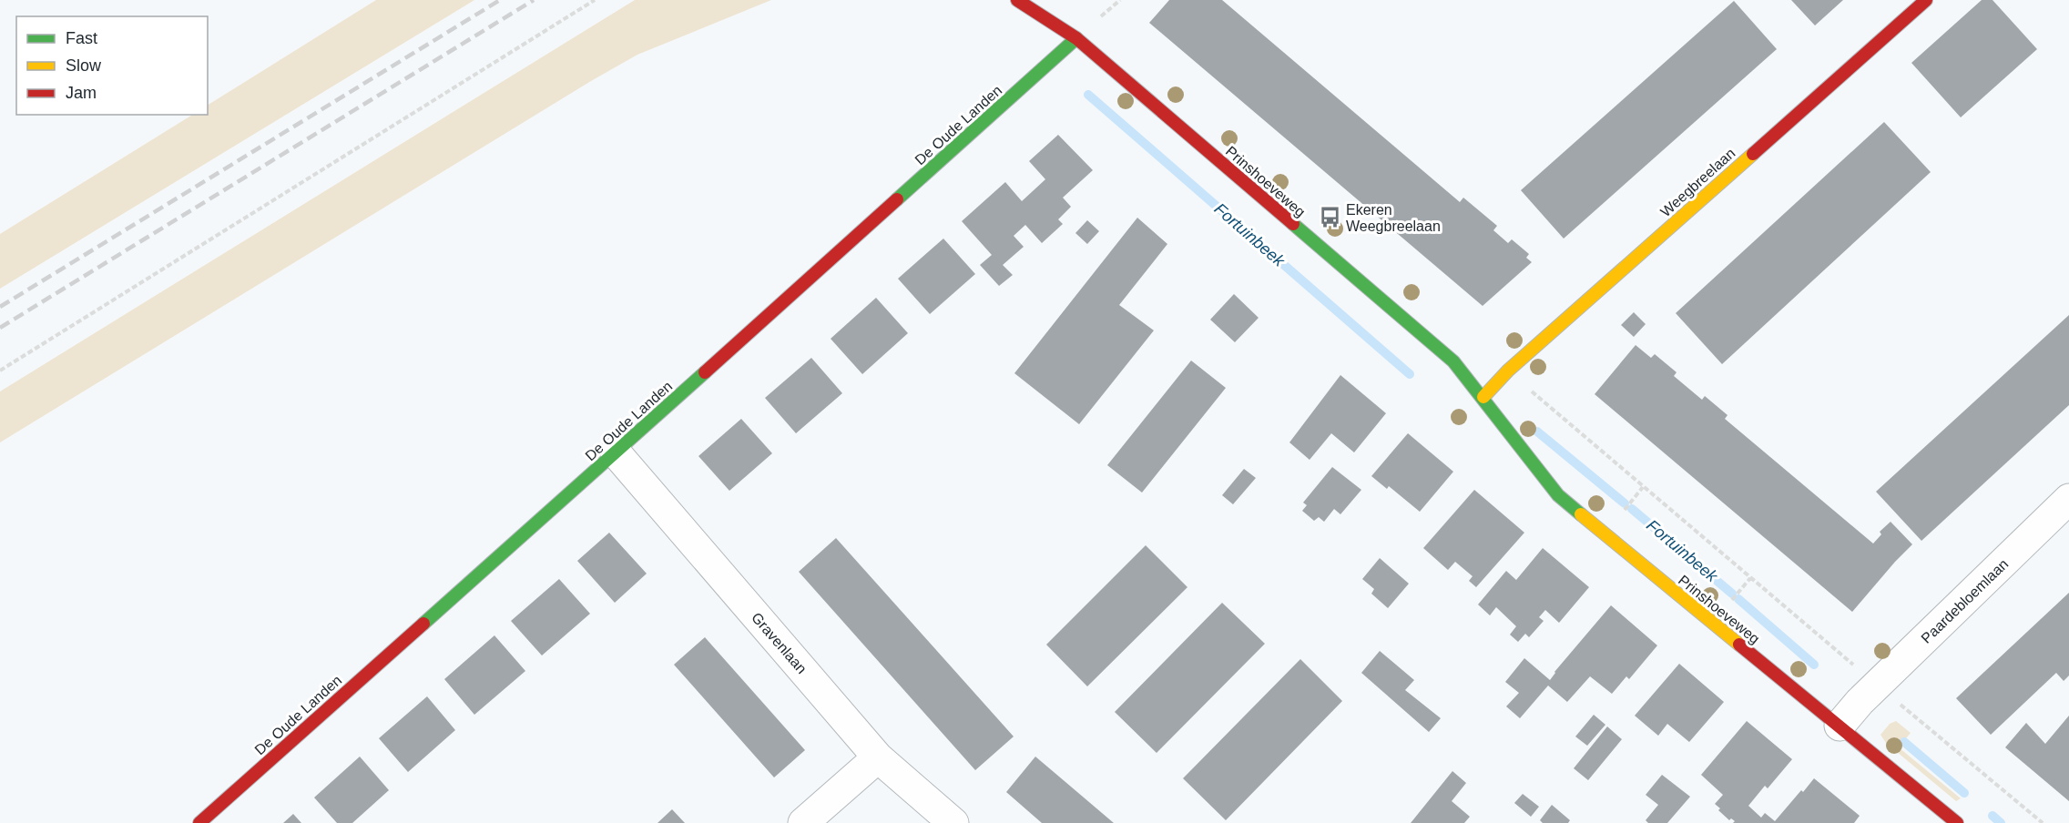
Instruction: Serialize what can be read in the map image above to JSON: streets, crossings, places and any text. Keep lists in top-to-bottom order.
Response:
{
  "streets": {
    "street": [
      "De Oude Landen",
      "Prinshoeveweg",
      "Weegbreelaan",
      "Paardebloemlaan",
      "Gravenlaan"
    ]
  },
  "crossings": [
    ["De Oude Landen", "Prinshoeveweg"],
    ["De Oude Landen", "Gravenlaan"],
    ["Prinshoeveweg", "Weegbreelaan"],
    ["Prinshoeveweg", "Paardebloemlaan"]
  ],
  "water": ["Fortuinbeek"],
  "places": {
    "bus stop": ["Ekeren Weegbreelaan"]
  },
  "legend": ["Fast", "Slow", "Jam"]
}
